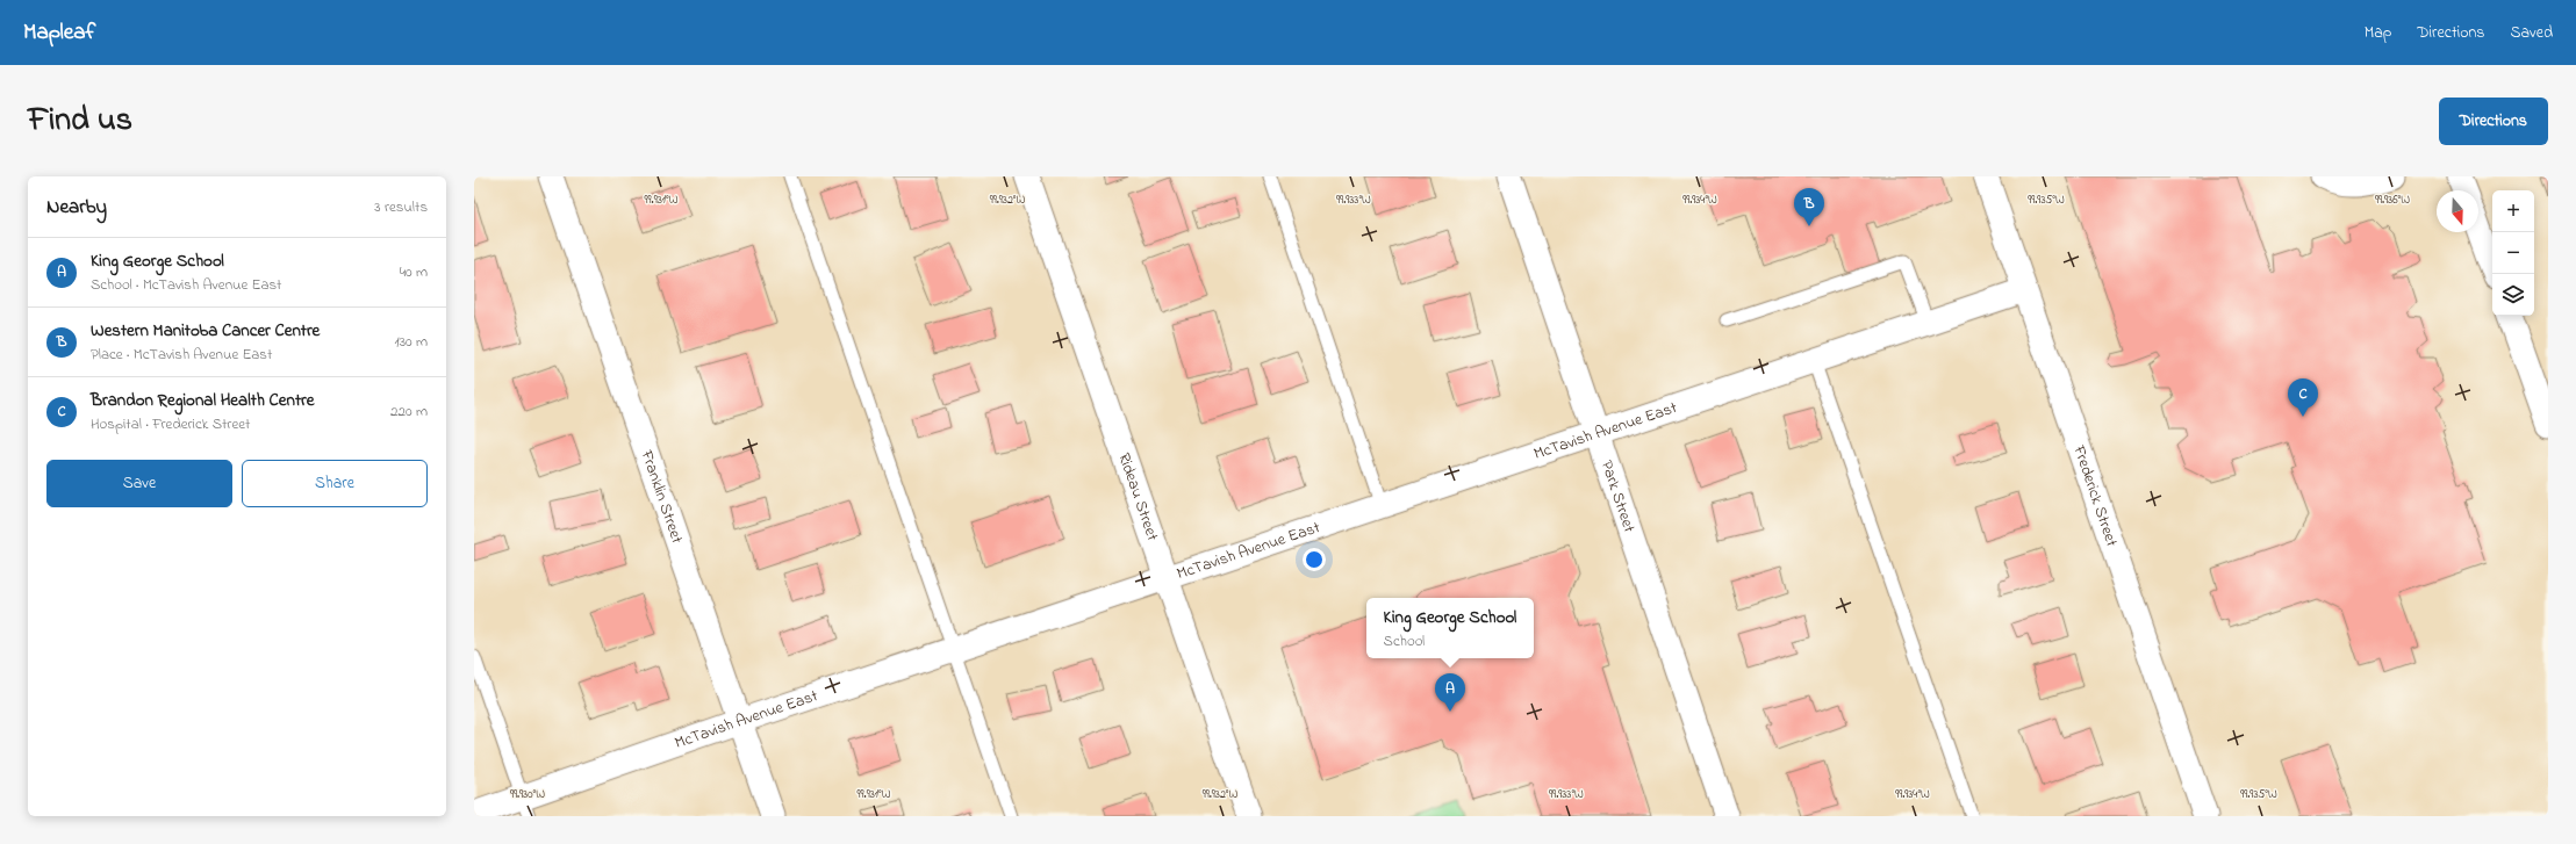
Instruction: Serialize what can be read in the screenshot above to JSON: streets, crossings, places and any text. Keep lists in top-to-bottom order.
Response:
{
  "streets": {
    "street": [
      "McTavish Avenue East",
      "Franklin Street",
      "Park Street",
      "Rideau Street",
      "Frederick Street"
    ]
  },
  "crossings": [
    ["McTavish Avenue East", "Franklin Street"],
    ["McTavish Avenue East", "Park Street"],
    ["McTavish Avenue East", "Rideau Street"],
    ["McTavish Avenue East", "Frederick Street"]
  ],
  "north": "bottom",
  "page": {
    "header": "Mapleaf",
    "nav": ["Map", "Directions", "Saved"],
    "title": "Find us",
    "buttons": [
      "Directions",
      ["Save", "Share"]
    ],
    "heading": ["Nearby", "3 results"],
    "pins": ["B", "C", "A"],
    "map_buttons": ["+", "−"],
    "list": [
      {
        "mark": "A",
        "name": "King George School",
        "note": "School · McTavish Avenue East",
        "value": "40 m"
      },
      {
        "mark": "B",
        "name": "Western Manitoba Cancer Centre",
        "note": "Place · McTavish Avenue East",
        "value": "130 m"
      },
      {
        "mark": "C",
        "name": "Brandon Regional Health Centre",
        "note": "Hospital · Frederick Street",
        "value": "220 m"
      }
    ],
    "popup": ["King George School", "School"]
  },
  "coordinates": [
    "99.936°W",
    "99.931°W",
    "99.932°W",
    "99.933°W",
    "99.934°W",
    "99.935°W",
    "99.930°W"
  ]
}
